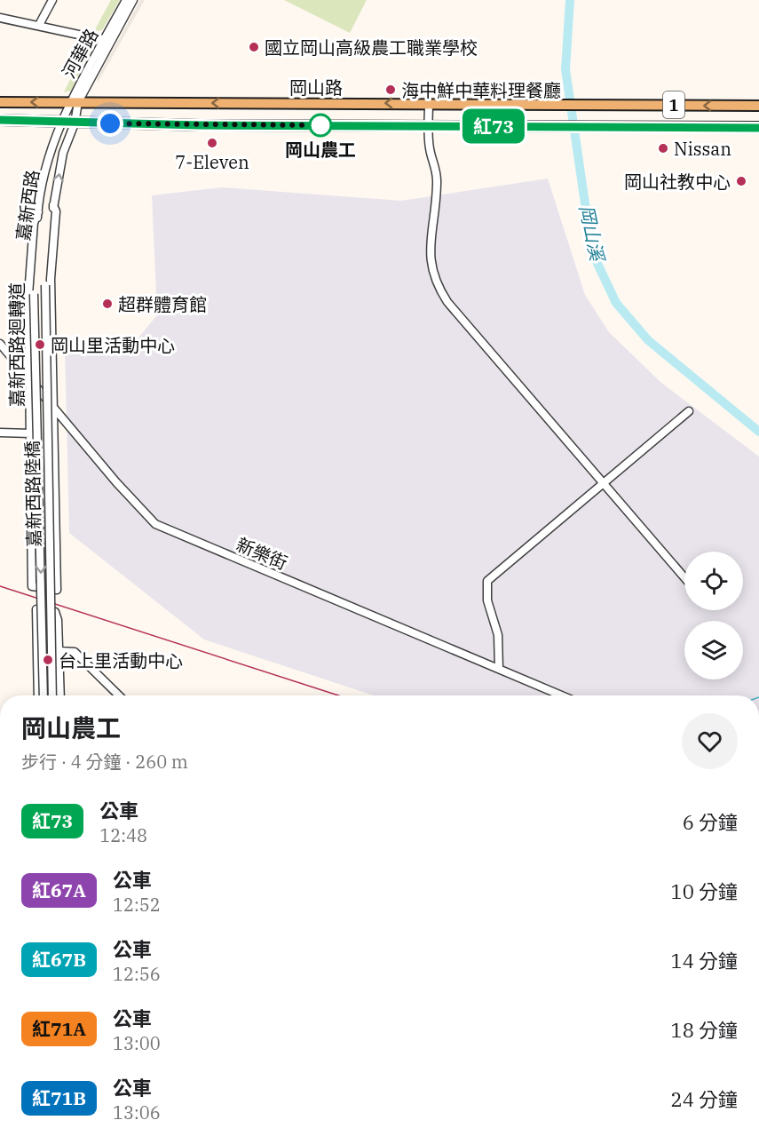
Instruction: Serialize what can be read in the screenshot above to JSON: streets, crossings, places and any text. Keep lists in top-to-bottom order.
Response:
{
  "streets": {
    "main road": ["岡山路", "1"],
    "street": [
      "河華路",
      "嘉新西路",
      "嘉新西路迴轉道",
      "嘉新西路陸橋",
      "新樂街"
    ]
  },
  "crossings": [
    ["河華路", "岡山路"],
    ["河華路", "1"],
    ["河華路", "嘉新西路"],
    ["1", "嘉新西路"],
    ["嘉新西路", "嘉新西路迴轉道"],
    ["嘉新西路", "嘉新西路陸橋"],
    ["嘉新西路迴轉道", "新樂街"]
  ],
  "water": ["岡山溪"],
  "places": [
    "國立岡山高級農工職業學校",
    "海中鮮中華料理餐廳",
    "岡山農工",
    "7-Eleven",
    "Nissan",
    "岡山社教中心",
    "超群體育館",
    "岡山里活動中心",
    "台上里活動中心"
  ],
  "lines": ["bus line 紅73"],
  "page": {
    "on_map": "紅73",
    "heading": ["岡山農工", "步行 · 4 分鐘 · 260 m"],
    "list": [
      {
        "mark": "紅73",
        "name": "公車",
        "note": "12:48",
        "value": "6 分鐘"
      },
      {
        "mark": "紅67A",
        "name": "公車",
        "note": "12:52",
        "value": "10 分鐘"
      },
      {
        "mark": "紅67B",
        "name": "公車",
        "note": "12:56",
        "value": "14 分鐘"
      },
      {
        "mark": "紅71A",
        "name": "公車",
        "note": "13:00",
        "value": "18 分鐘"
      },
      {
        "mark": "紅71B",
        "name": "公車",
        "note": "13:06",
        "value": "24 分鐘"
      }
    ]
  }
}
